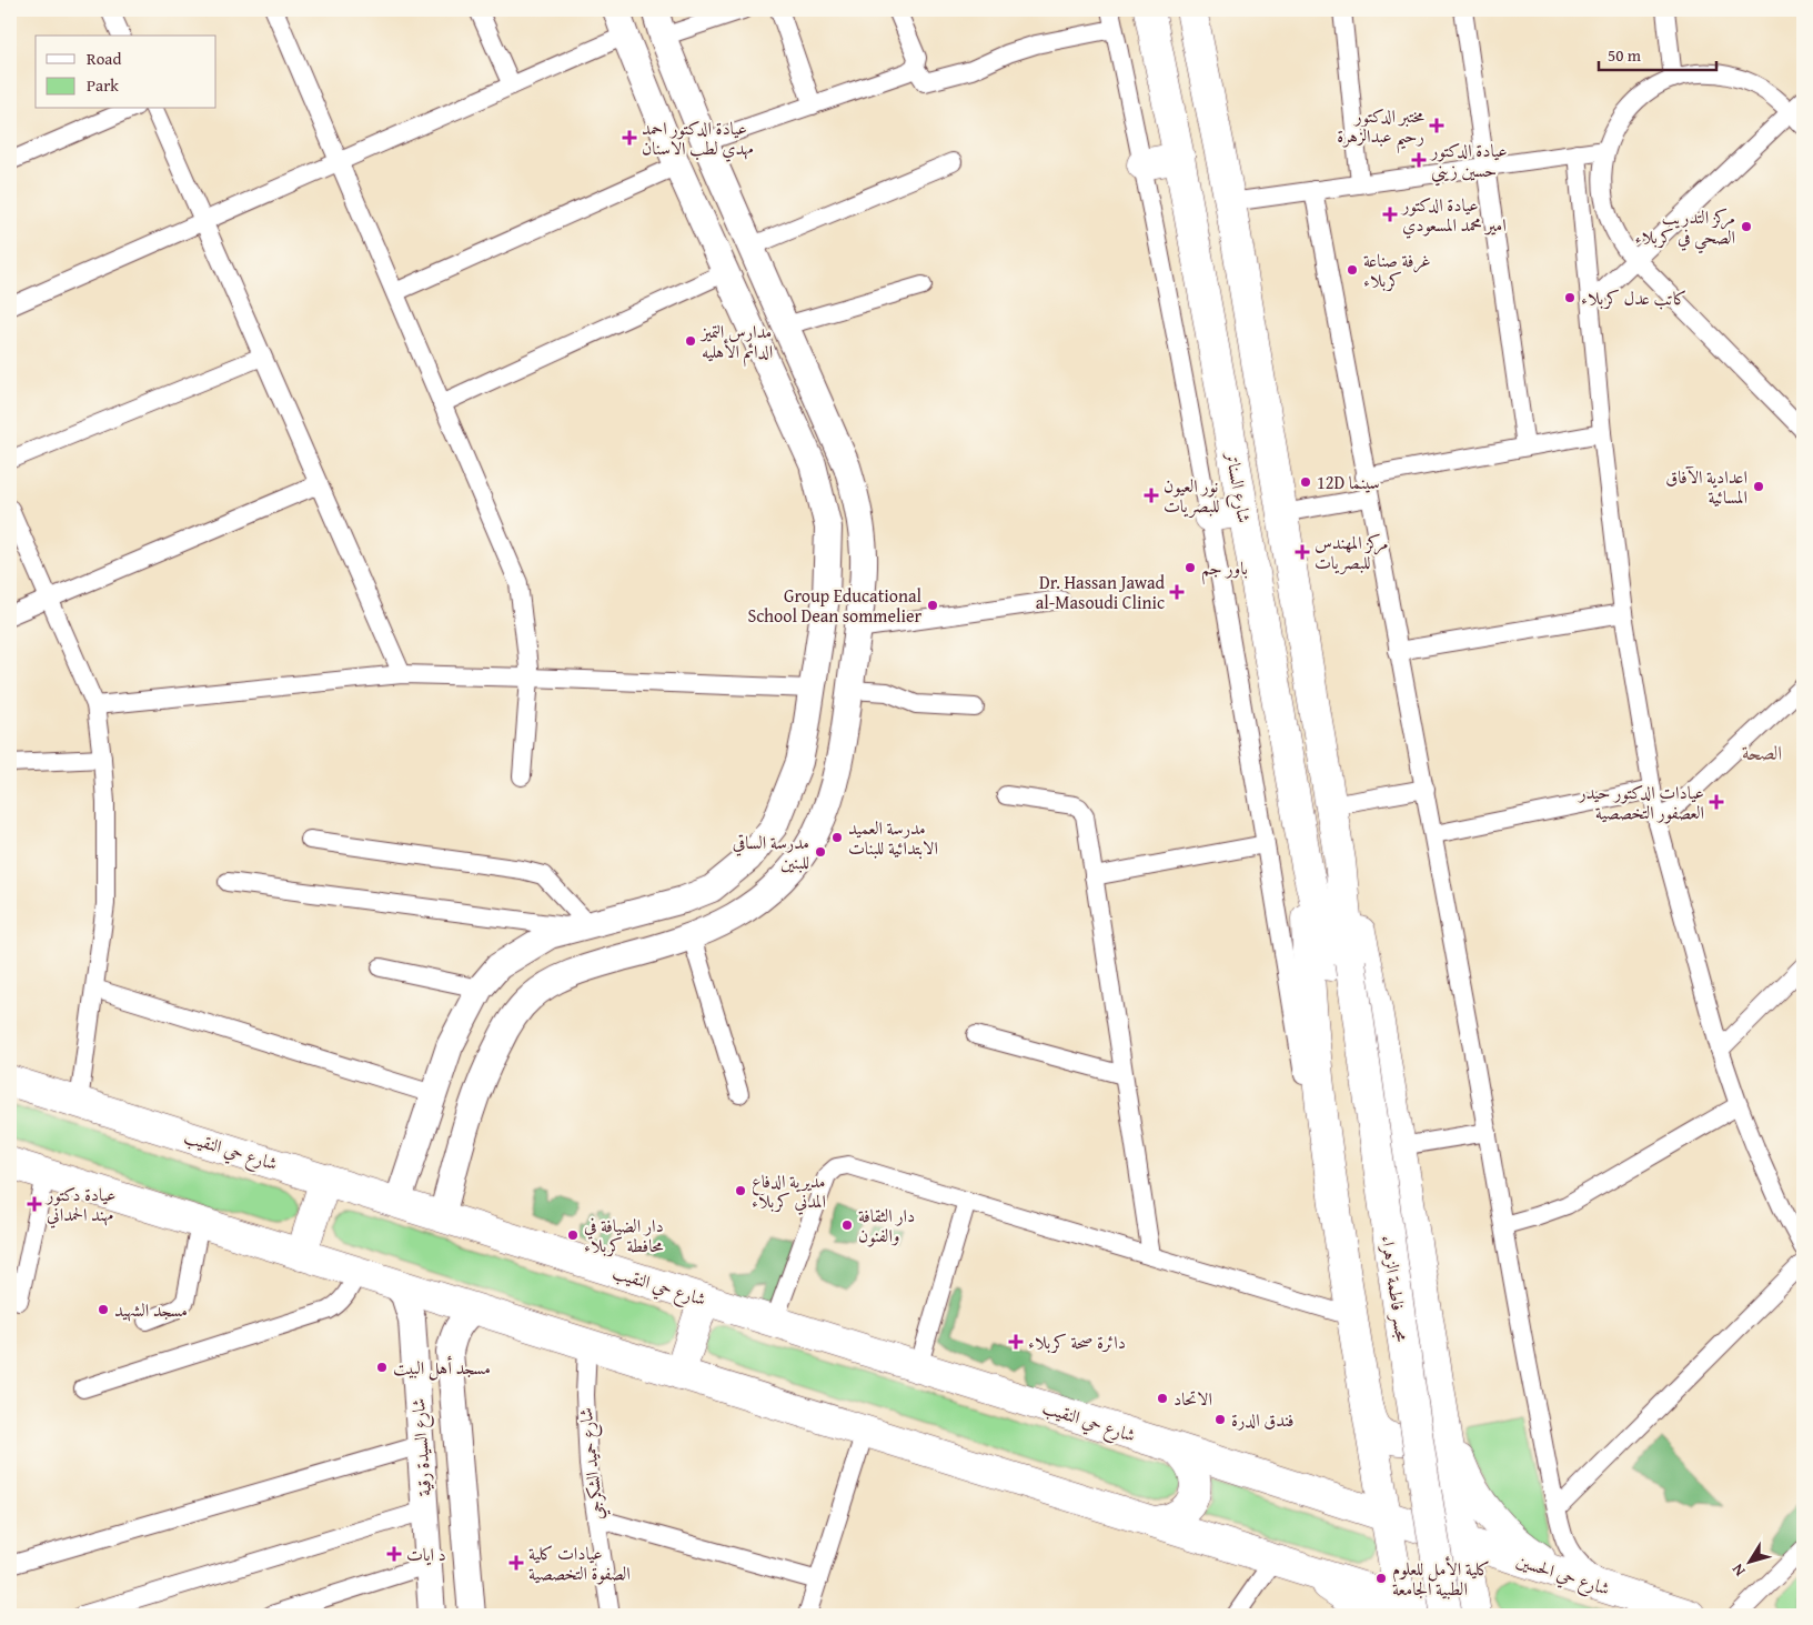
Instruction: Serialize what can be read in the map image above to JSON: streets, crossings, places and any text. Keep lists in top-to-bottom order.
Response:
{
  "streets": {
    "highway": [
      "شارع السناتر",
      "شارع حي النقيب",
      "مجسر فاطمة الزهراء",
      "شارع حي الحسين"
    ],
    "main road": ["شارع السيدة رقية"],
    "street": ["شارع حميد الشكرجي"]
  },
  "crossings": [
    ["شارع السناتر", "مجسر فاطمة الزهراء"],
    ["شارع حي النقيب", "شارع حي الحسين"]
  ],
  "districts": ["الصحة"],
  "places": {
    "health": [
      "مختبر الدكتور رحيم عبدالزهرة",
      "عيادة الدكتور احمد مهدي لطب الاسنان",
      "عيادة الدكتور حسين زيني",
      "عيادة الدكتور امير محمد المسعودي",
      "نور العيون للبصريات",
      "مركز المهندس للبصريات",
      "Dr. Hassan Jawad al-Masoudi Clinic",
      "عيادات الدكتور حيدر العصفور التخصصية",
      "عيادة دكتور مهند الحمداني",
      "دائرة صحة كربلاء",
      "د ايات",
      "عيادات كلية الصفوة التخصصية"
    ],
    "other": [
      "مركز التدريب الصحي في كربلاء",
      "غرفة صناعة كربلاء",
      "كاتب عدل كربلاء",
      "مدارس التميز الدائم الأهليه",
      "12D سينما",
      "اعدادية الآفاق المسائية",
      "باور جم",
      "Group Educational School Dean sommelier",
      "مدرسة العميد الابتدائية للبنات",
      "مدرسة الساقي للبنين",
      "مديرية الدفاع المدني كربلاء",
      "دار الثقافة والفنون",
      "دار الضيافة في محافطة كربلاء",
      "مسجد الشهيد",
      "مسجد أهل البيت",
      "الاتحاد",
      "فندق الدرة",
      "كلية الأمل للعلوم الطبية الجامعة"
    ]
  },
  "legend": ["Road", "Park"],
  "scale_bar": "50 m",
  "north": "bottom left"
}
